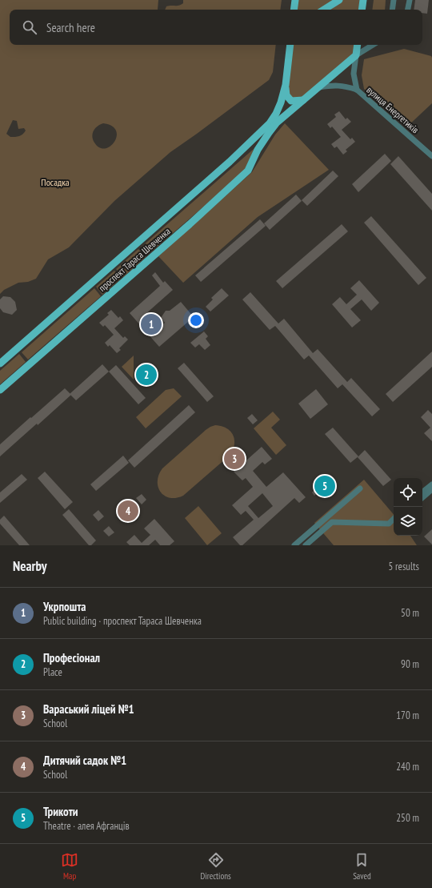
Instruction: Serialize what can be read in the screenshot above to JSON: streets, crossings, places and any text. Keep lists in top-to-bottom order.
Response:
{
  "streets": {
    "main road": ["проспект Тараса Шевченка"],
    "street": ["вулиця Енергетиків"]
  },
  "parks": ["Посадка"],
  "page": {
    "search": "Search here",
    "pins": [
      "1",
      "2",
      "3",
      "5",
      "4"
    ],
    "heading": ["Nearby", "5 results"],
    "list": [
      {
        "mark": "1",
        "name": "Укрпошта",
        "note": "Public building · проспект Тараса Шевченка",
        "value": "50 m"
      },
      {
        "mark": "2",
        "name": "Професіонал",
        "note": "Place",
        "value": "90 m"
      },
      {
        "mark": "3",
        "name": "Вараський ліцей №1",
        "note": "School",
        "value": "170 m"
      },
      {
        "mark": "4",
        "name": "Дитячий садок №1",
        "note": "School",
        "value": "240 m"
      },
      {
        "mark": "5",
        "name": "Трикоти",
        "note": "Theatre · алея Афганців",
        "value": "250 m"
      }
    ],
    "nav": ["Map", "Directions", "Saved"]
  }
}
